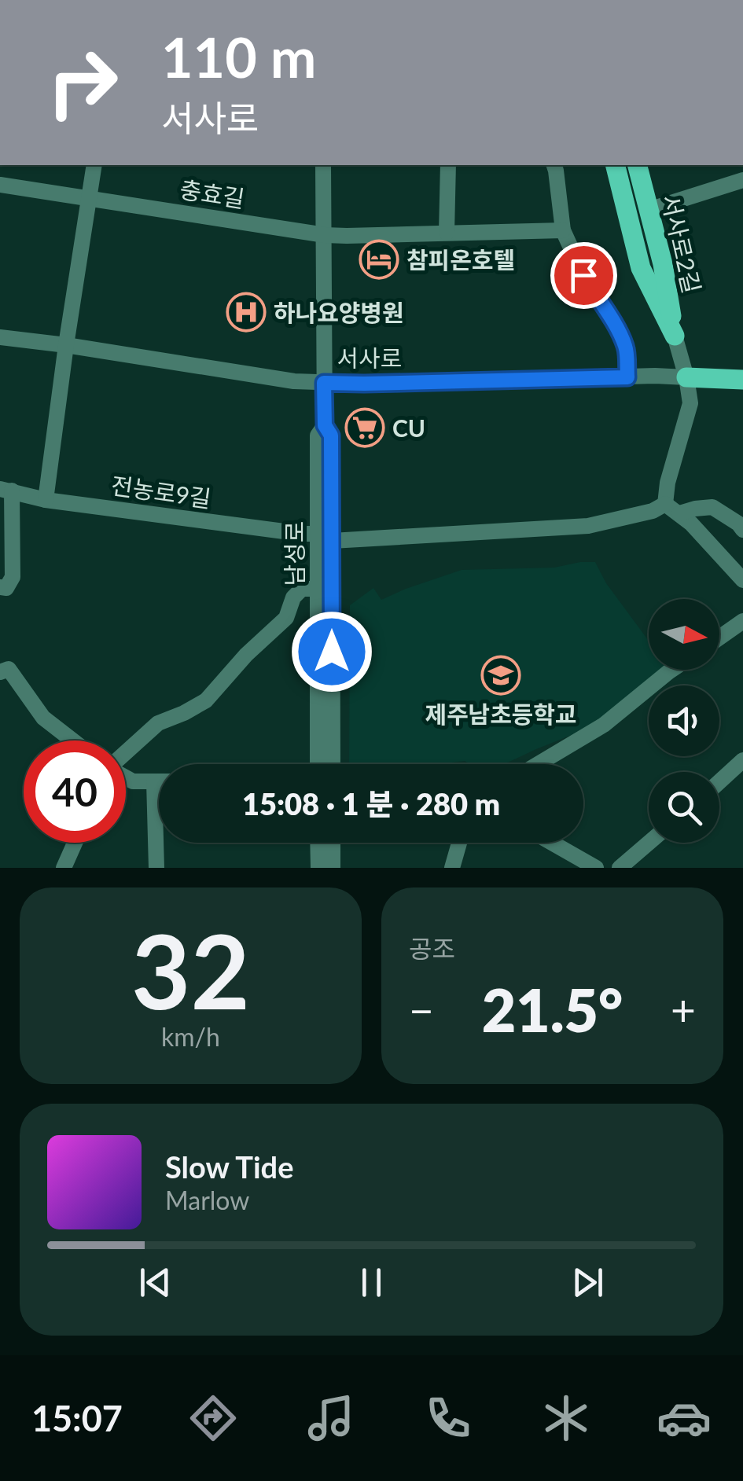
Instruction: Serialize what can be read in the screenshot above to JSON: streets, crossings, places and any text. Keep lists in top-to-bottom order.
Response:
{
  "streets": {
    "main road": ["서사로2길", "서사로"],
    "street": ["충효길", "전농로9길", "남성로"]
  },
  "crossings": [
    ["충효길", "남성로"],
    ["서사로2길", "서사로"],
    ["서사로2길", "남성로"],
    ["서사로", "남성로"],
    ["전농로9길", "남성로"]
  ],
  "places": {
    "hotel": ["참피온호텔"],
    "hospital": ["하나요양병원"],
    "supermarket": ["CU"],
    "school or university": ["제주남초등학교"]
  },
  "north": "right",
  "page": {
    "turn": ["110 m", "서사로"],
    "limit": "40",
    "trip": "15:08 · 1 분 · 280 m",
    "tile": [
      ["32", "km/h"],
      "공조"
    ],
    "heat": ["−", "21.5°", "+"],
    "song": ["Slow Tide", "Marlow"],
    "tabs": "15:07"
  }
}
